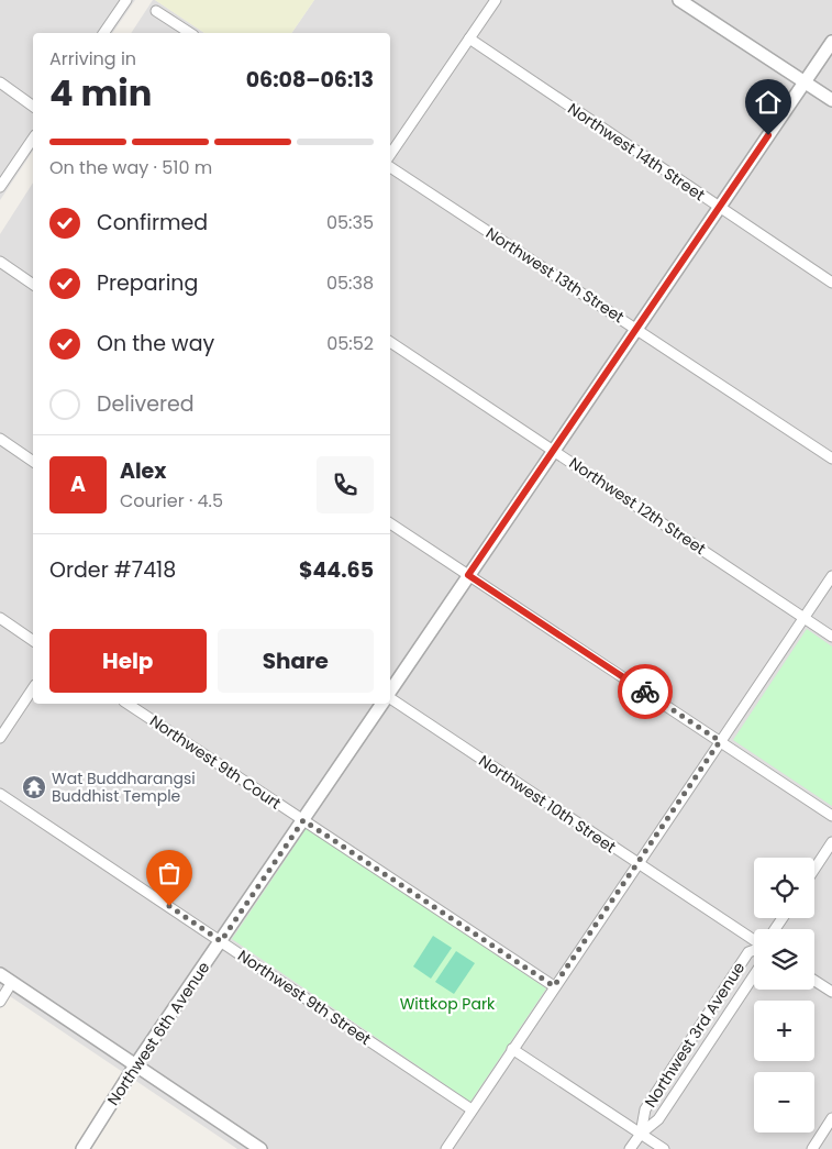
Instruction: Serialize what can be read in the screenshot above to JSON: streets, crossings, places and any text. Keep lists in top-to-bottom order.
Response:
{
  "streets": {
    "street": [
      "Northwest 14th Street",
      "Northwest 13th Street",
      "Northwest 12th Street",
      "Northwest 9th Court",
      "Northwest 10th Street",
      "Northwest 9th Street",
      "Northwest 6th Avenue",
      "Northwest 3rd Avenue"
    ]
  },
  "crossings": [
    ["Northwest 9th Court", "Northwest 6th Avenue"],
    ["Northwest 9th Street", "Northwest 6th Avenue"]
  ],
  "parks": ["Wittkop Park"],
  "places": {
    "temple": ["Wat Buddharangsi Buddhist Temple"]
  },
  "page": {
    "heading": ["4 min", "Arriving in", "06:08–06:13"],
    "panel": [
      "Alex",
      "Courier · 4.5",
      "Order #7418",
      "$44.65"
    ],
    "bar": "On the way · 510 m",
    "list": [
      ["Confirmed", "05:35"],
      ["Preparing", "05:38"],
      ["On the way", "05:52"],
      "Delivered"
    ],
    "round": "A",
    "buttons": ["Help", "Share"],
    "map_buttons": ["+", "−"]
  }
}
